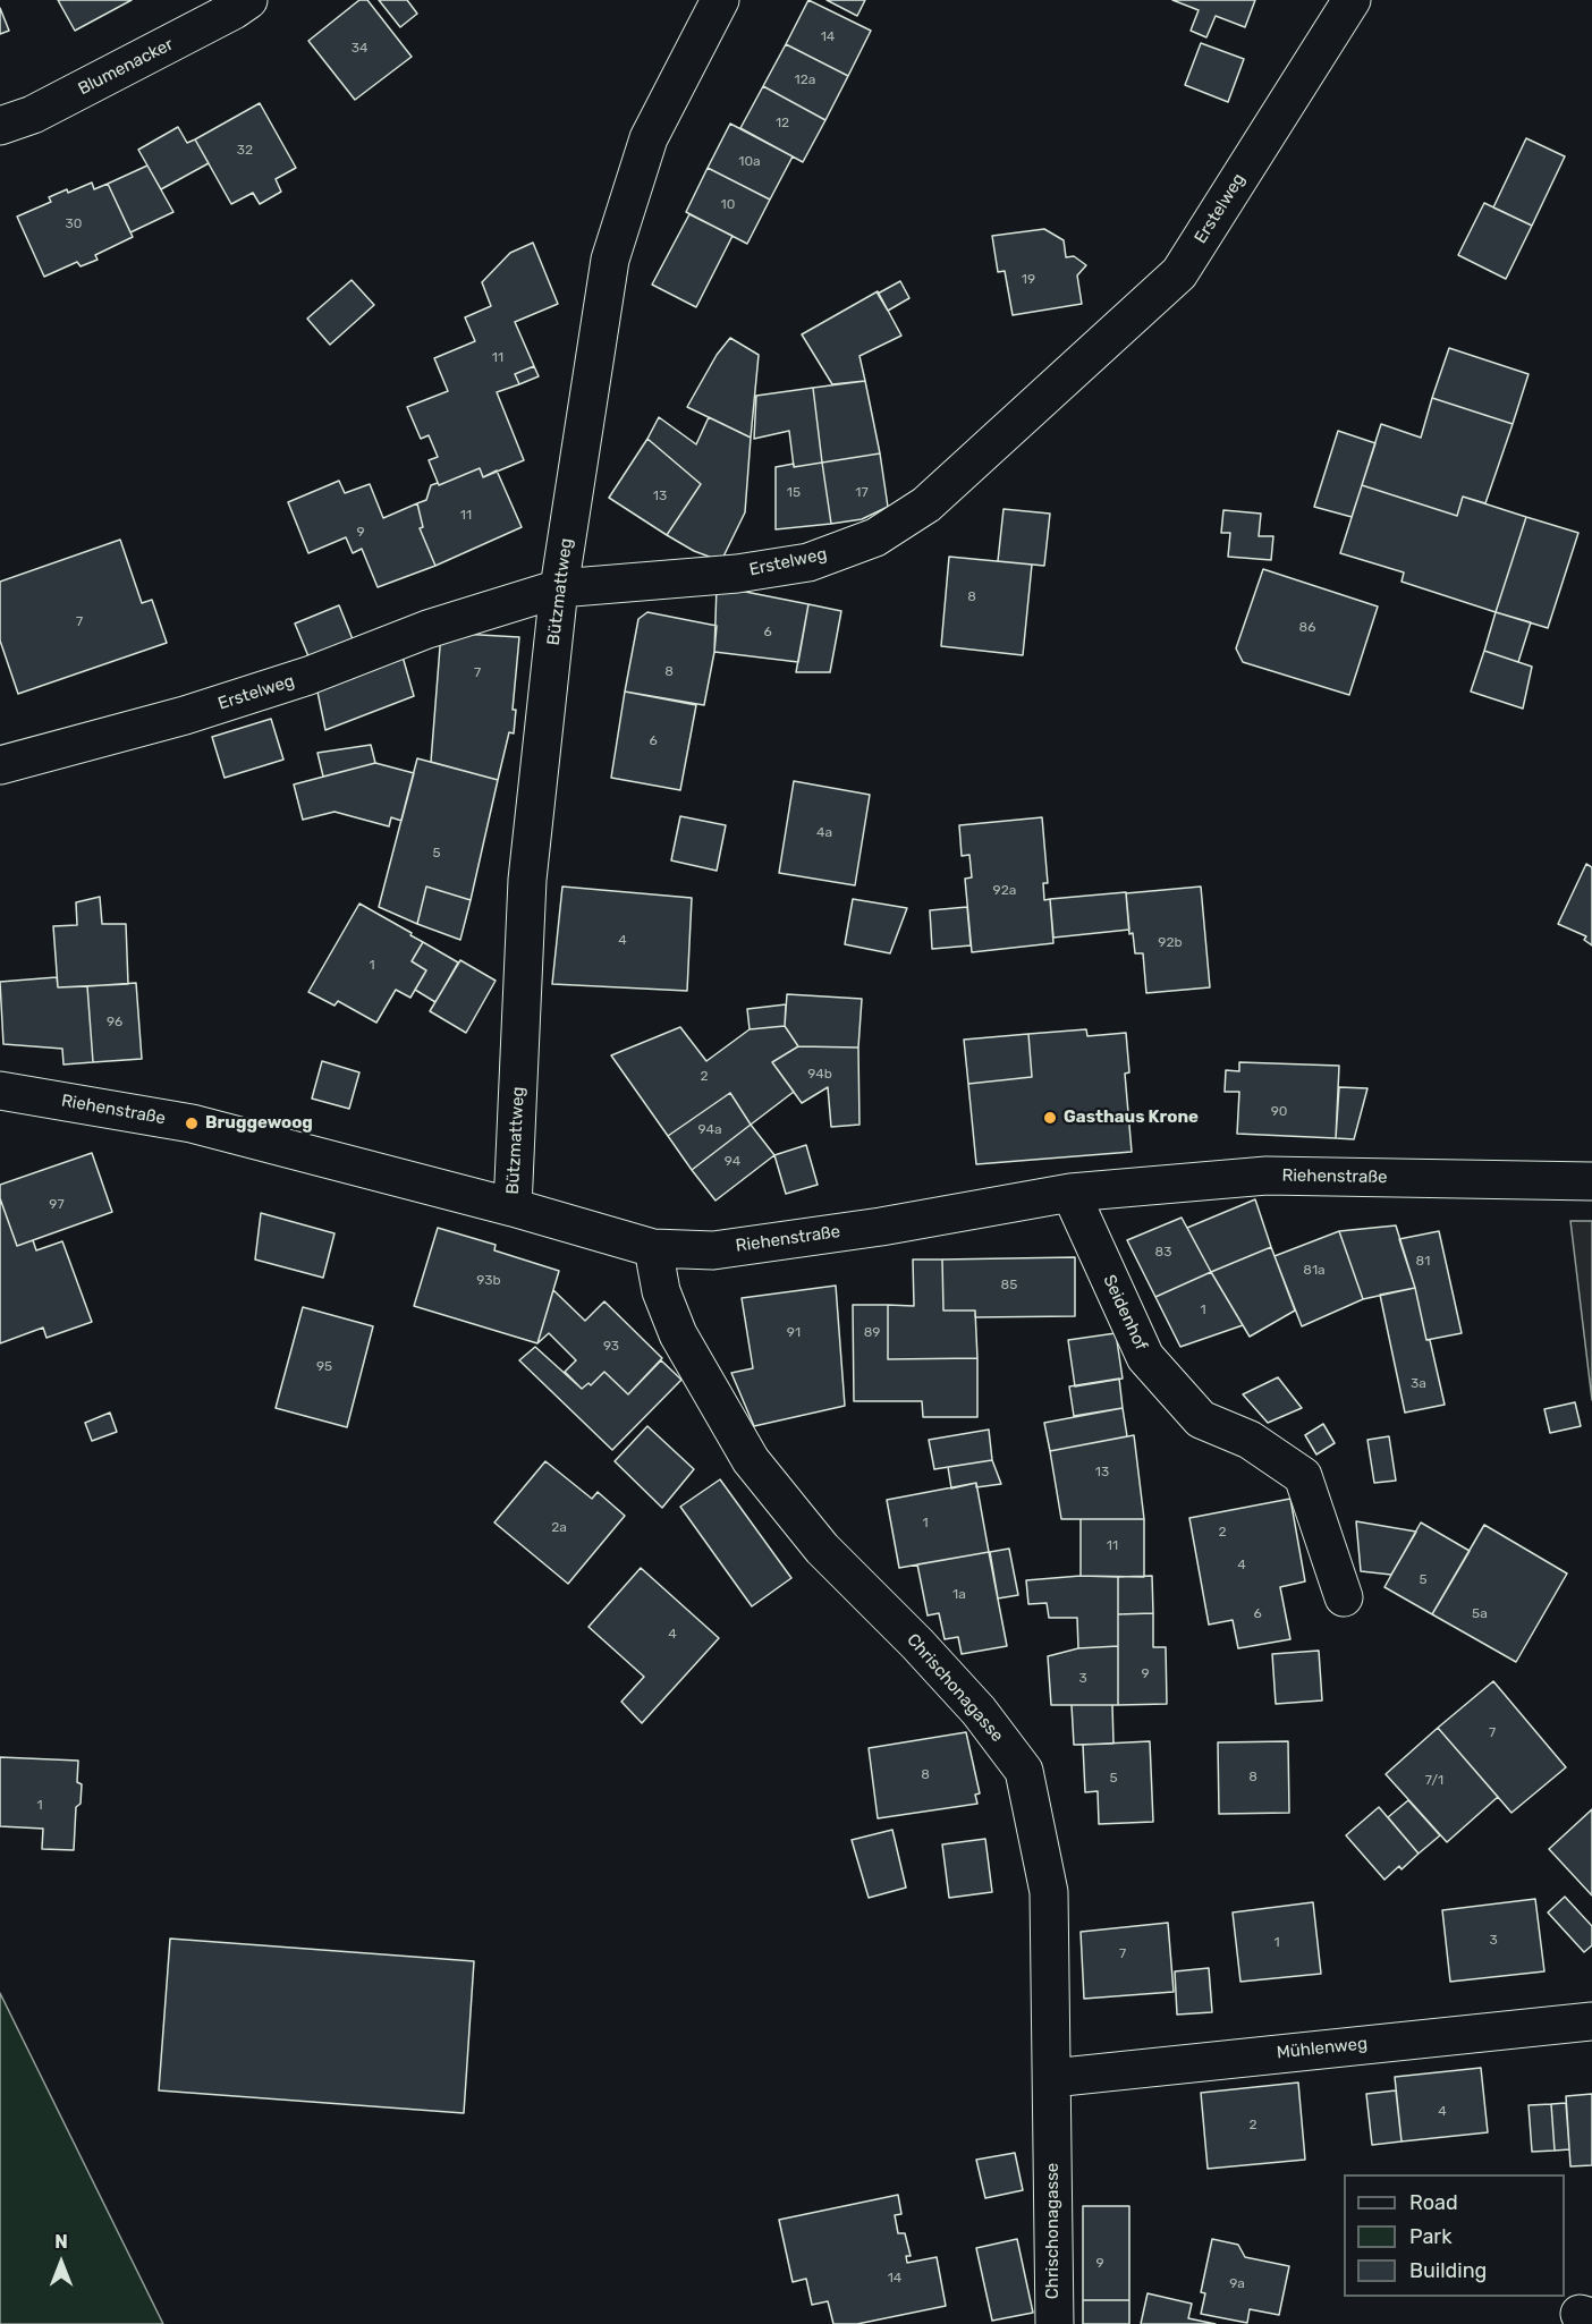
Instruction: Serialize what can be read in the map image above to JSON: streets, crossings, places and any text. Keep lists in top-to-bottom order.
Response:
{
  "streets": {
    "street": [
      "Blumenacker",
      "Erstelweg",
      "Bützmattweg",
      "Riehenstraße",
      "Seidenhof",
      "Chrischonagasse",
      "Mühlenweg"
    ]
  },
  "crossings": [
    ["Erstelweg", "Bützmattweg"],
    ["Bützmattweg", "Riehenstraße"],
    ["Riehenstraße", "Seidenhof"],
    ["Riehenstraße", "Chrischonagasse"],
    ["Chrischonagasse", "Mühlenweg"]
  ],
  "places": ["Gasthaus Krone", "Bruggewoog"],
  "house_numbers": [
    "14",
    "34",
    "12a",
    "12",
    "32",
    "10a",
    "10",
    "30",
    "19",
    "11",
    "15",
    "17",
    "13",
    "11",
    "9",
    "8",
    "7",
    "86",
    "6",
    "8",
    "7",
    "6",
    "4a",
    "5",
    "92a",
    "4",
    "92b",
    "1",
    "96",
    "94b",
    "2",
    "90",
    "94a",
    "94",
    "97",
    "83",
    "81",
    "81a",
    "93b",
    "85",
    "1",
    "91",
    "89",
    "93",
    "95",
    "3a",
    "13",
    "1",
    "2a",
    "2",
    "11",
    "4",
    "5",
    "1a",
    "6",
    "5a",
    "4",
    "9",
    "3",
    "7",
    "8",
    "8",
    "5",
    "7/1",
    "1",
    "3",
    "1",
    "7",
    "4",
    "2",
    "9",
    "14",
    "9a"
  ],
  "legend": ["Road", "Park", "Building"],
  "north": "top"
}
